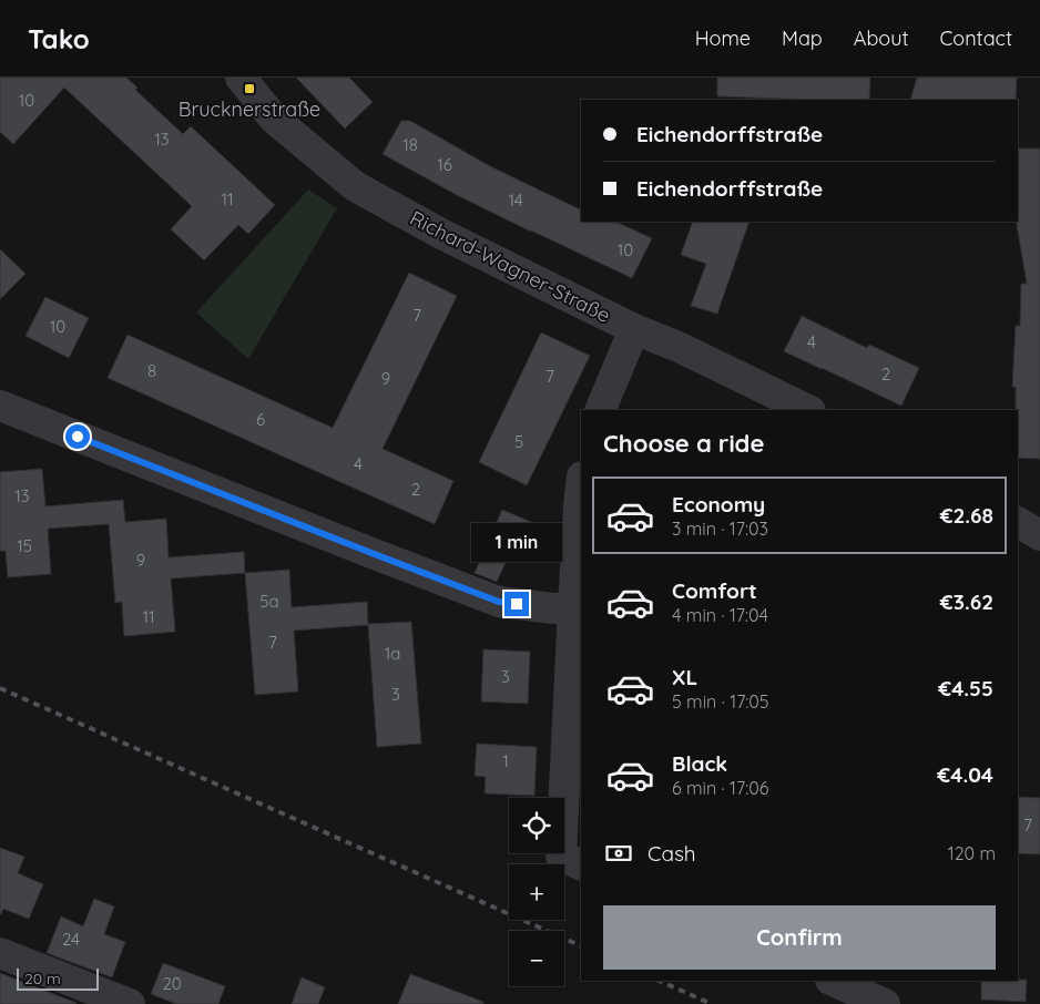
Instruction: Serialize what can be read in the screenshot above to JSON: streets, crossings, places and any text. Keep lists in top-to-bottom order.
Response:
{
  "streets": {
    "street": ["Richard-Wagner-Straße"]
  },
  "places": {
    "transit": ["Brucknerstraße"]
  },
  "house_numbers": [
    "10",
    "13",
    "18",
    "16",
    "11",
    "14",
    "10",
    "7",
    "10",
    "4",
    "8",
    "2",
    "7",
    "9",
    "6",
    "5",
    "4",
    "2",
    "13",
    "15",
    "9",
    "5a",
    "11",
    "7",
    "1a",
    "3",
    "3",
    "1",
    "7",
    "24",
    "20"
  ],
  "scale_bar": "20 m",
  "page": {
    "header": "Tako",
    "nav": [
      "Home",
      "Map",
      "About",
      "Contact"
    ],
    "banner": ["Eichendorffstraße", "Eichendorffstraße"],
    "heading": "Choose a ride",
    "list": [
      {
        "name": "Economy",
        "note": "3 min · 17:03",
        "value": "€2.68"
      },
      {
        "name": "Comfort",
        "note": "4 min · 17:04",
        "value": "€3.62"
      },
      {
        "name": "XL",
        "note": "5 min · 17:05",
        "value": "€4.55"
      },
      {
        "name": "Black",
        "note": "6 min · 17:06",
        "value": "€4.04"
      }
    ],
    "bubble": "1 min",
    "map_buttons": ["+", "−"],
    "pay": ["Cash", "120 m"],
    "buttons": "Confirm",
    "scale": "20 m"
  }
}
